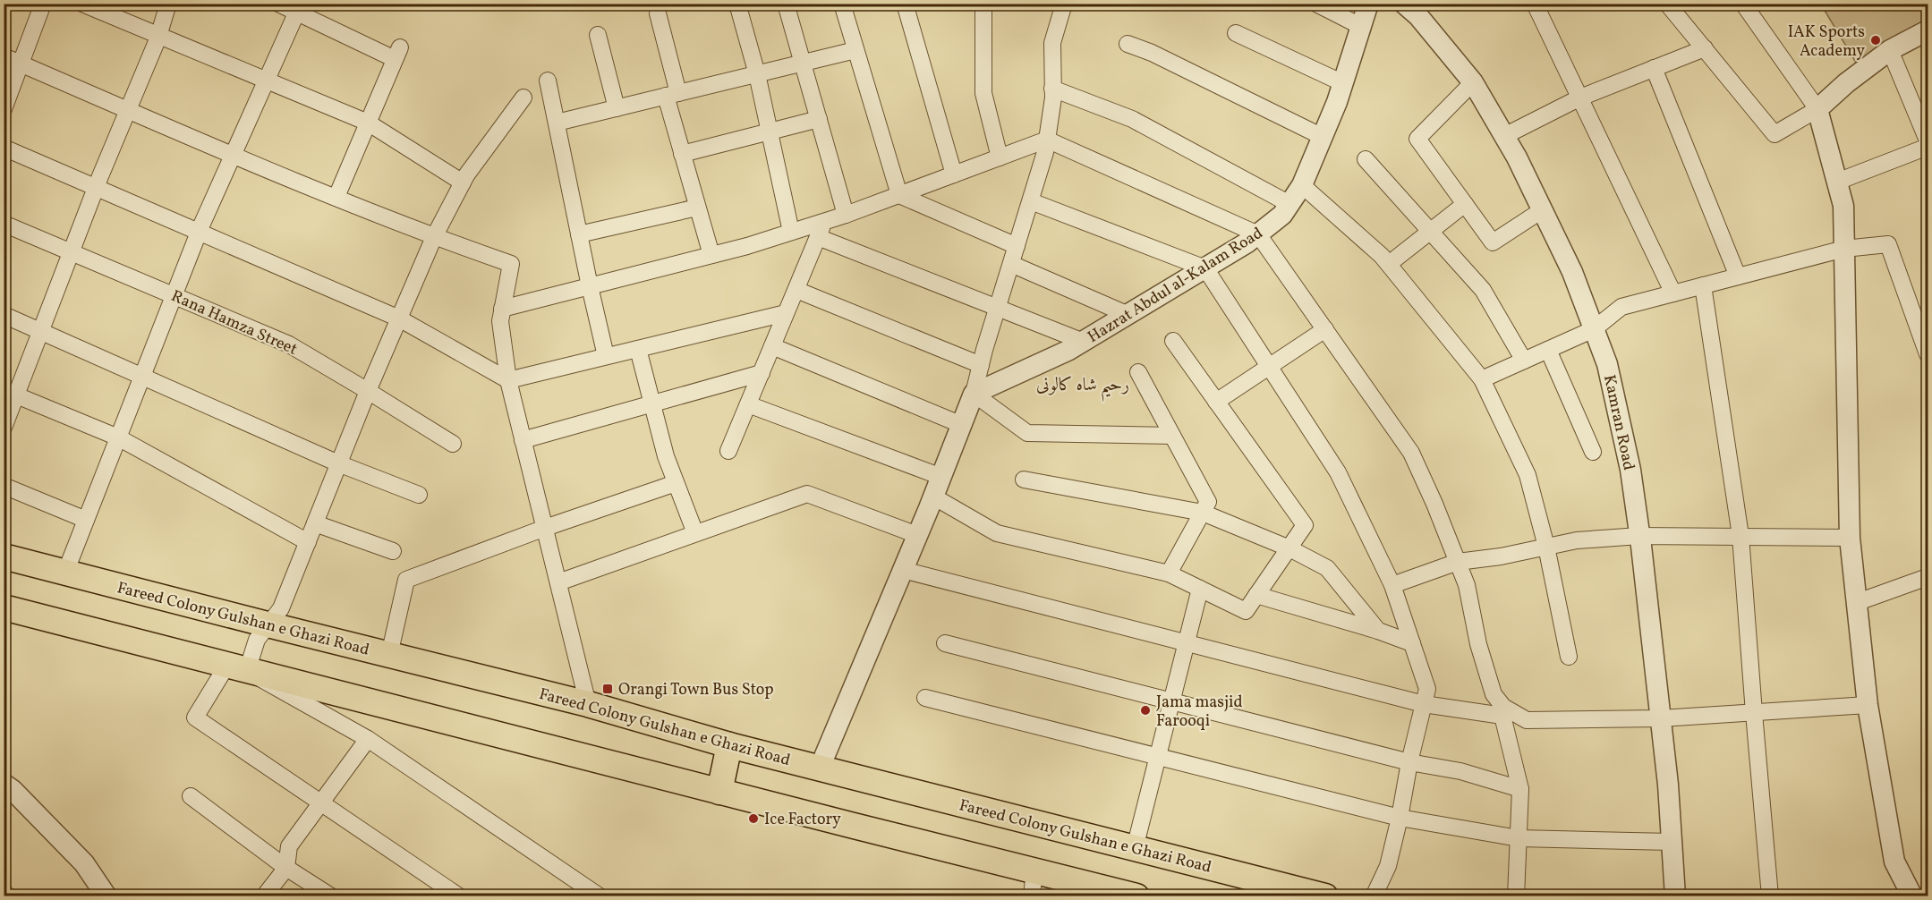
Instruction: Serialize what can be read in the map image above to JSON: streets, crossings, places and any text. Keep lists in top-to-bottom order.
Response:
{
  "streets": {
    "main road": ["Fareed Colony Gulshan e Ghazi Road"],
    "street": ["Hazrat Abdul al-Kalam Road", "Rana Hamza Street", "Kamran Road"]
  },
  "districts": ["رحیم شاہ کالونی"],
  "places": {
    "other": ["IAK Sports Academy", "Jama masjid Farooqi", "Ice Factory"],
    "transit": ["Orangi Town Bus Stop"]
  }
}
